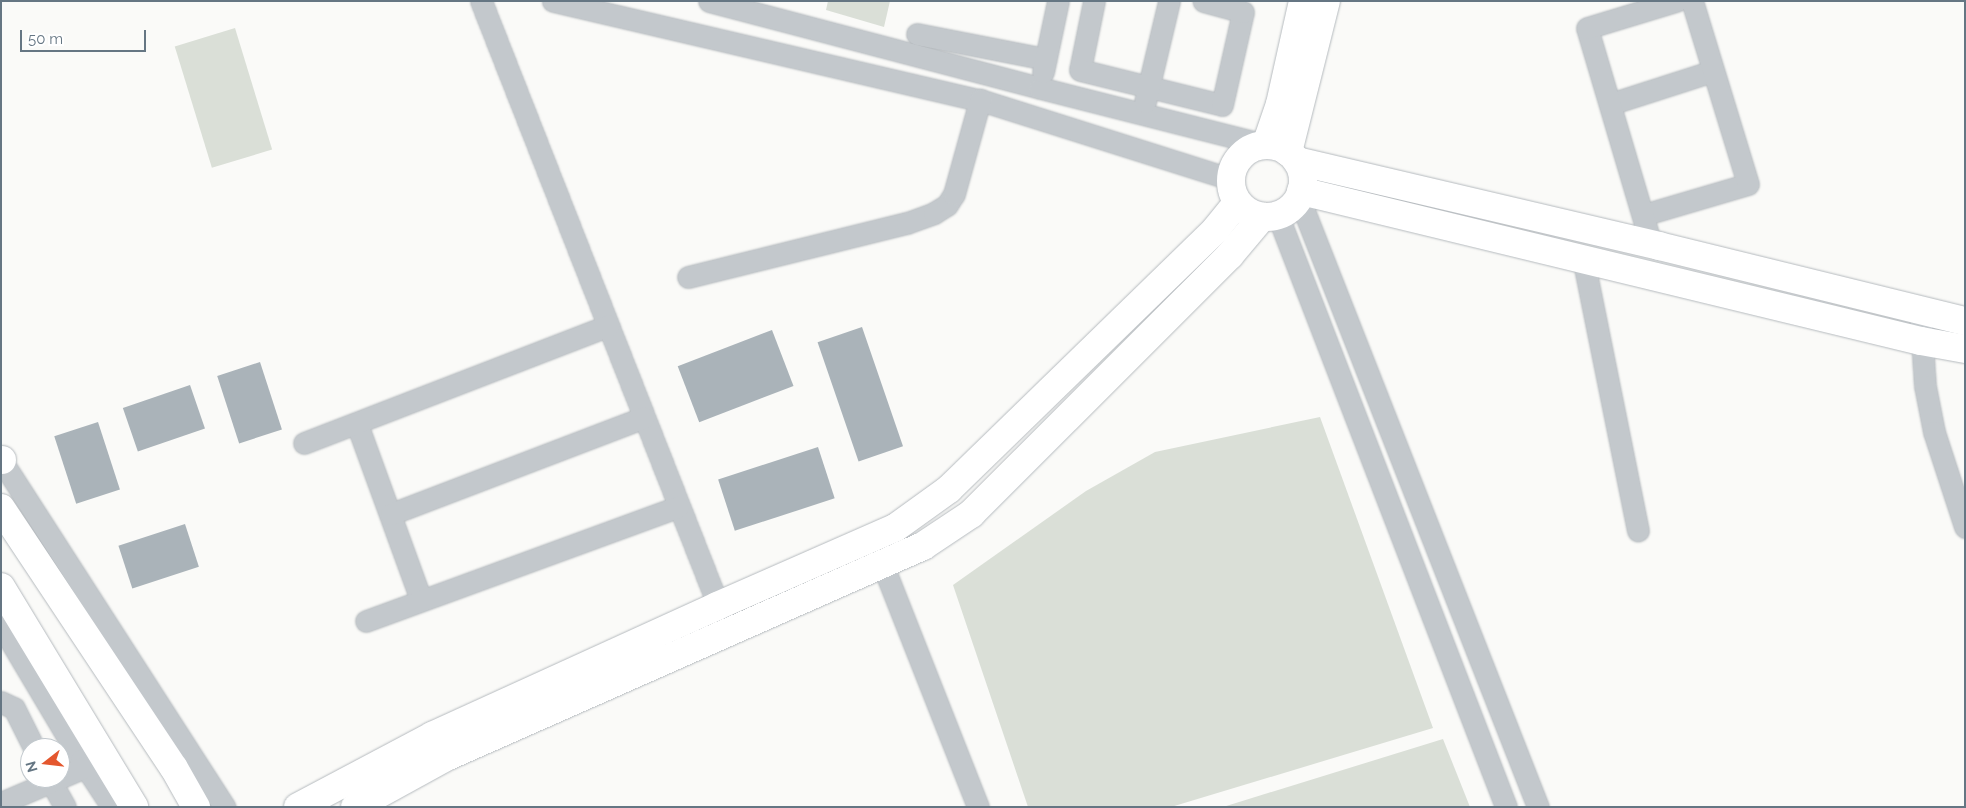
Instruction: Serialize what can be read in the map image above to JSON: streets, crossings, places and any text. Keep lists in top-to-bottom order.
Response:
{
  "scale_bar": "50 m",
  "north": "left"
}
